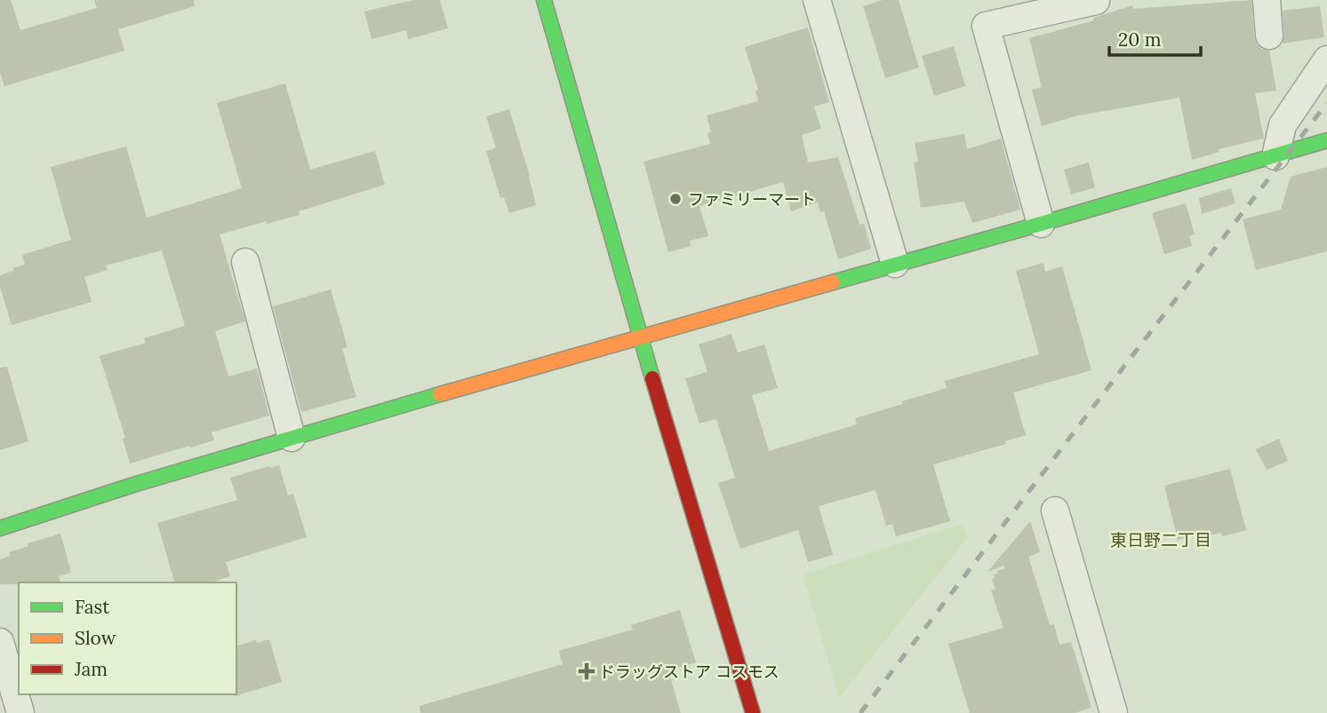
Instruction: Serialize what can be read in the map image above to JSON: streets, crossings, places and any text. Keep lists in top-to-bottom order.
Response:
{
  "districts": ["東日野二丁目"],
  "places": {
    "other": ["ファミリーマート"],
    "health": ["ドラッグストア コスモス"]
  },
  "legend": ["Fast", "Slow", "Jam"],
  "scale_bar": "20 m"
}
